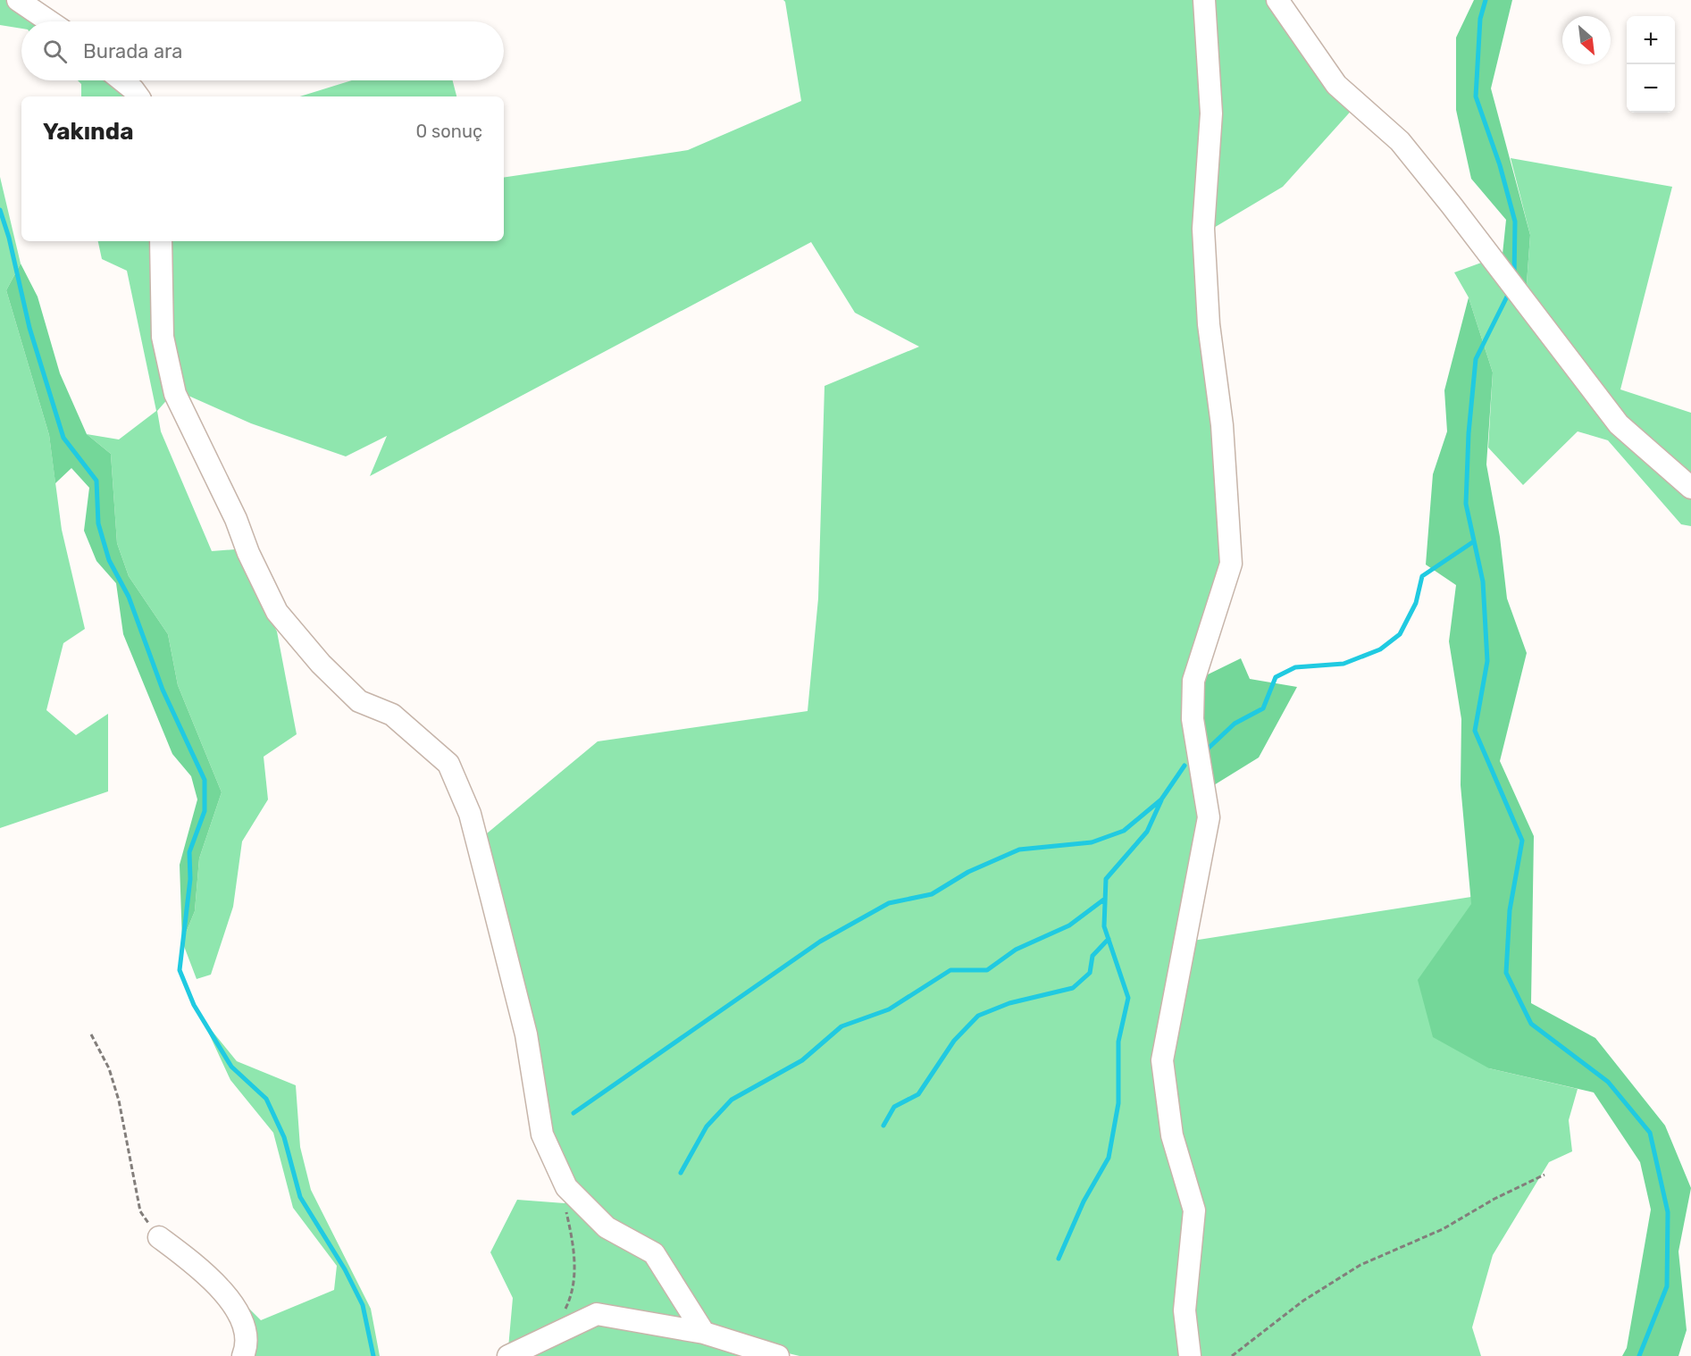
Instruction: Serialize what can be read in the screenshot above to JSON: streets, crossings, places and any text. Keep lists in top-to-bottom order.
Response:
{
  "north": "bottom right",
  "page": {
    "map_buttons": ["+", "−"],
    "search": "Burada ara",
    "heading": ["Yakında", "0 sonuç"]
  }
}
